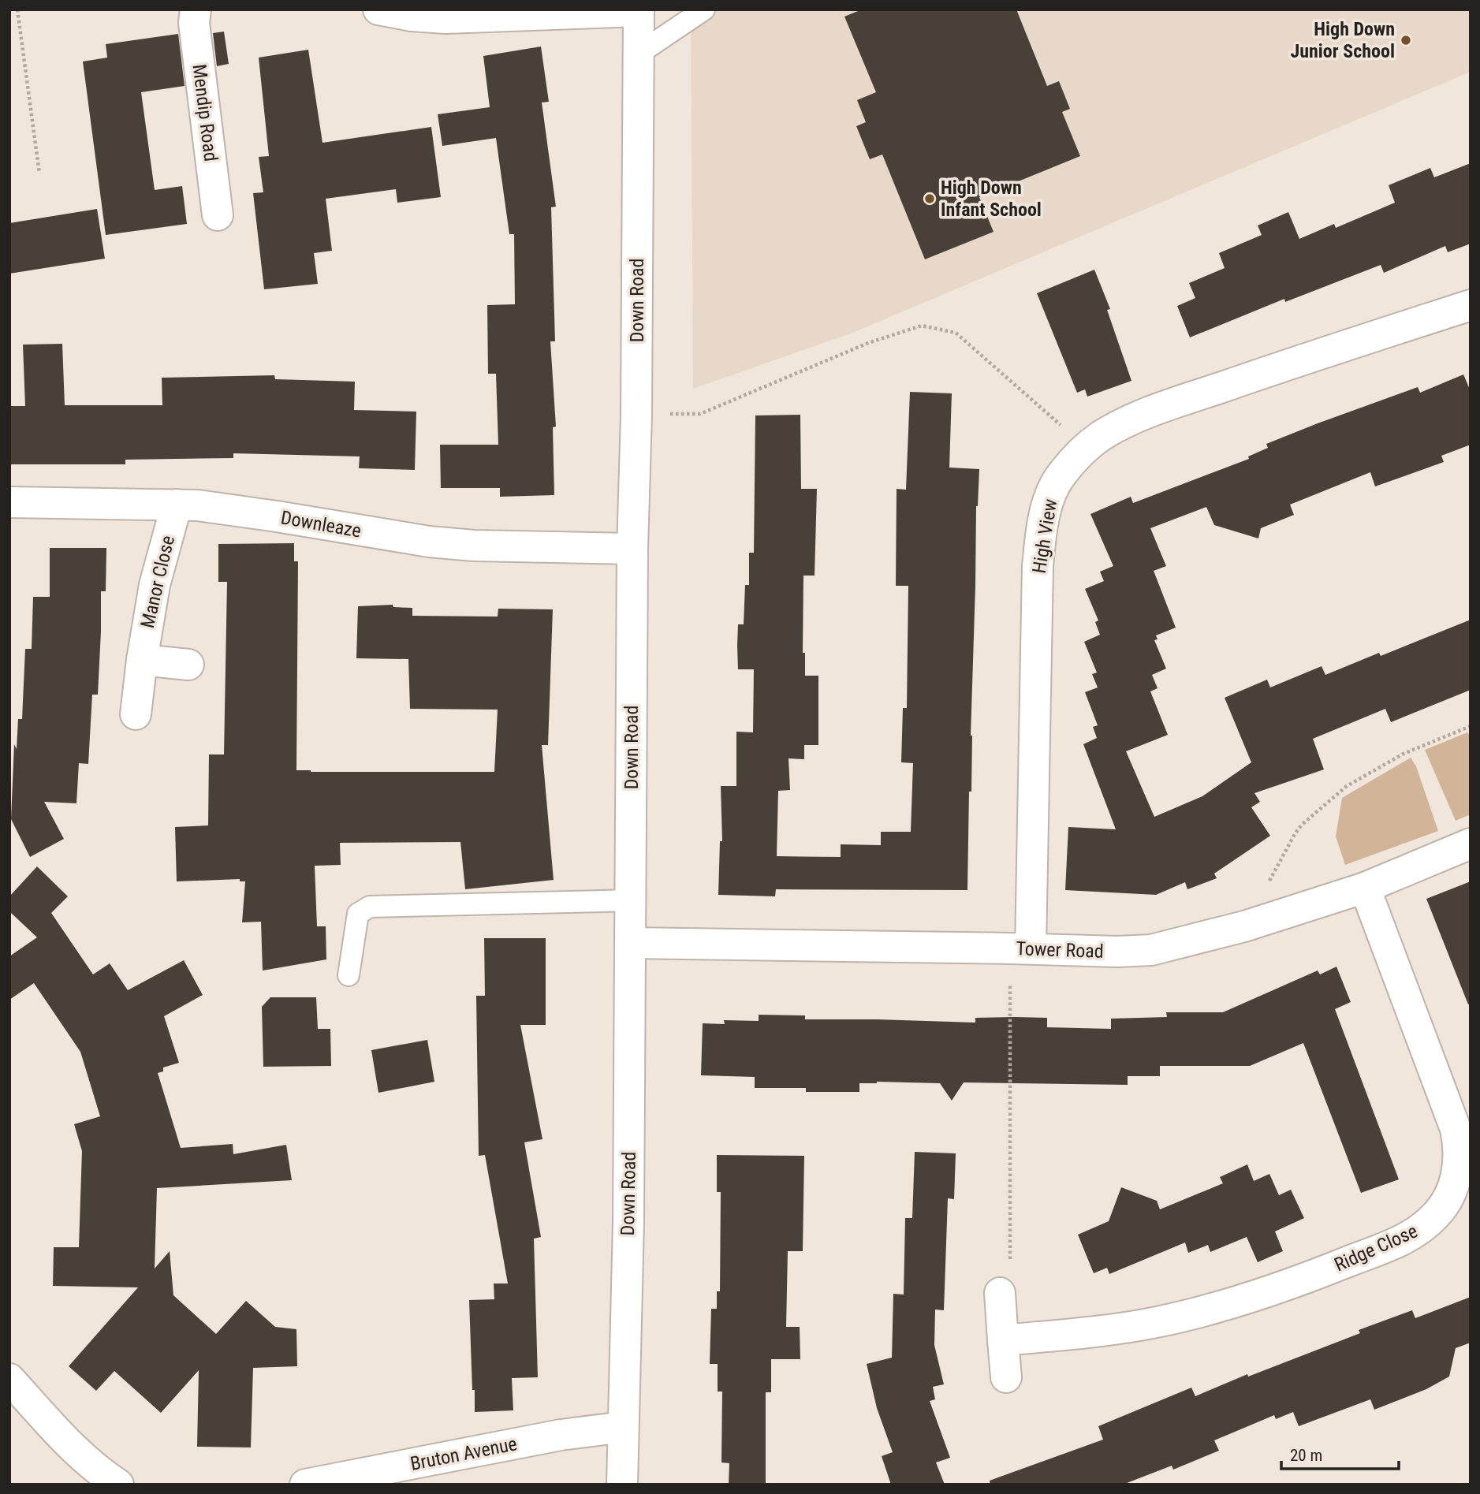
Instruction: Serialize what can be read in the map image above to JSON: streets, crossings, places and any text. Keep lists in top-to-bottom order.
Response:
{
  "streets": {
    "street": [
      "Mendip Road",
      "Down Road",
      "Downleaze",
      "High View",
      "Manor Close",
      "Tower Road",
      "Ridge Close",
      "Bruton Avenue"
    ]
  },
  "crossings": [
    ["Down Road", "Downleaze"],
    ["Down Road", "Tower Road"],
    ["Down Road", "Bruton Avenue"],
    ["Downleaze", "Manor Close"],
    ["High View", "Tower Road"],
    ["Tower Road", "Ridge Close"]
  ],
  "places": ["High Down Junior School", "High Down Infant School"],
  "scale_bar": "20 m"
}
